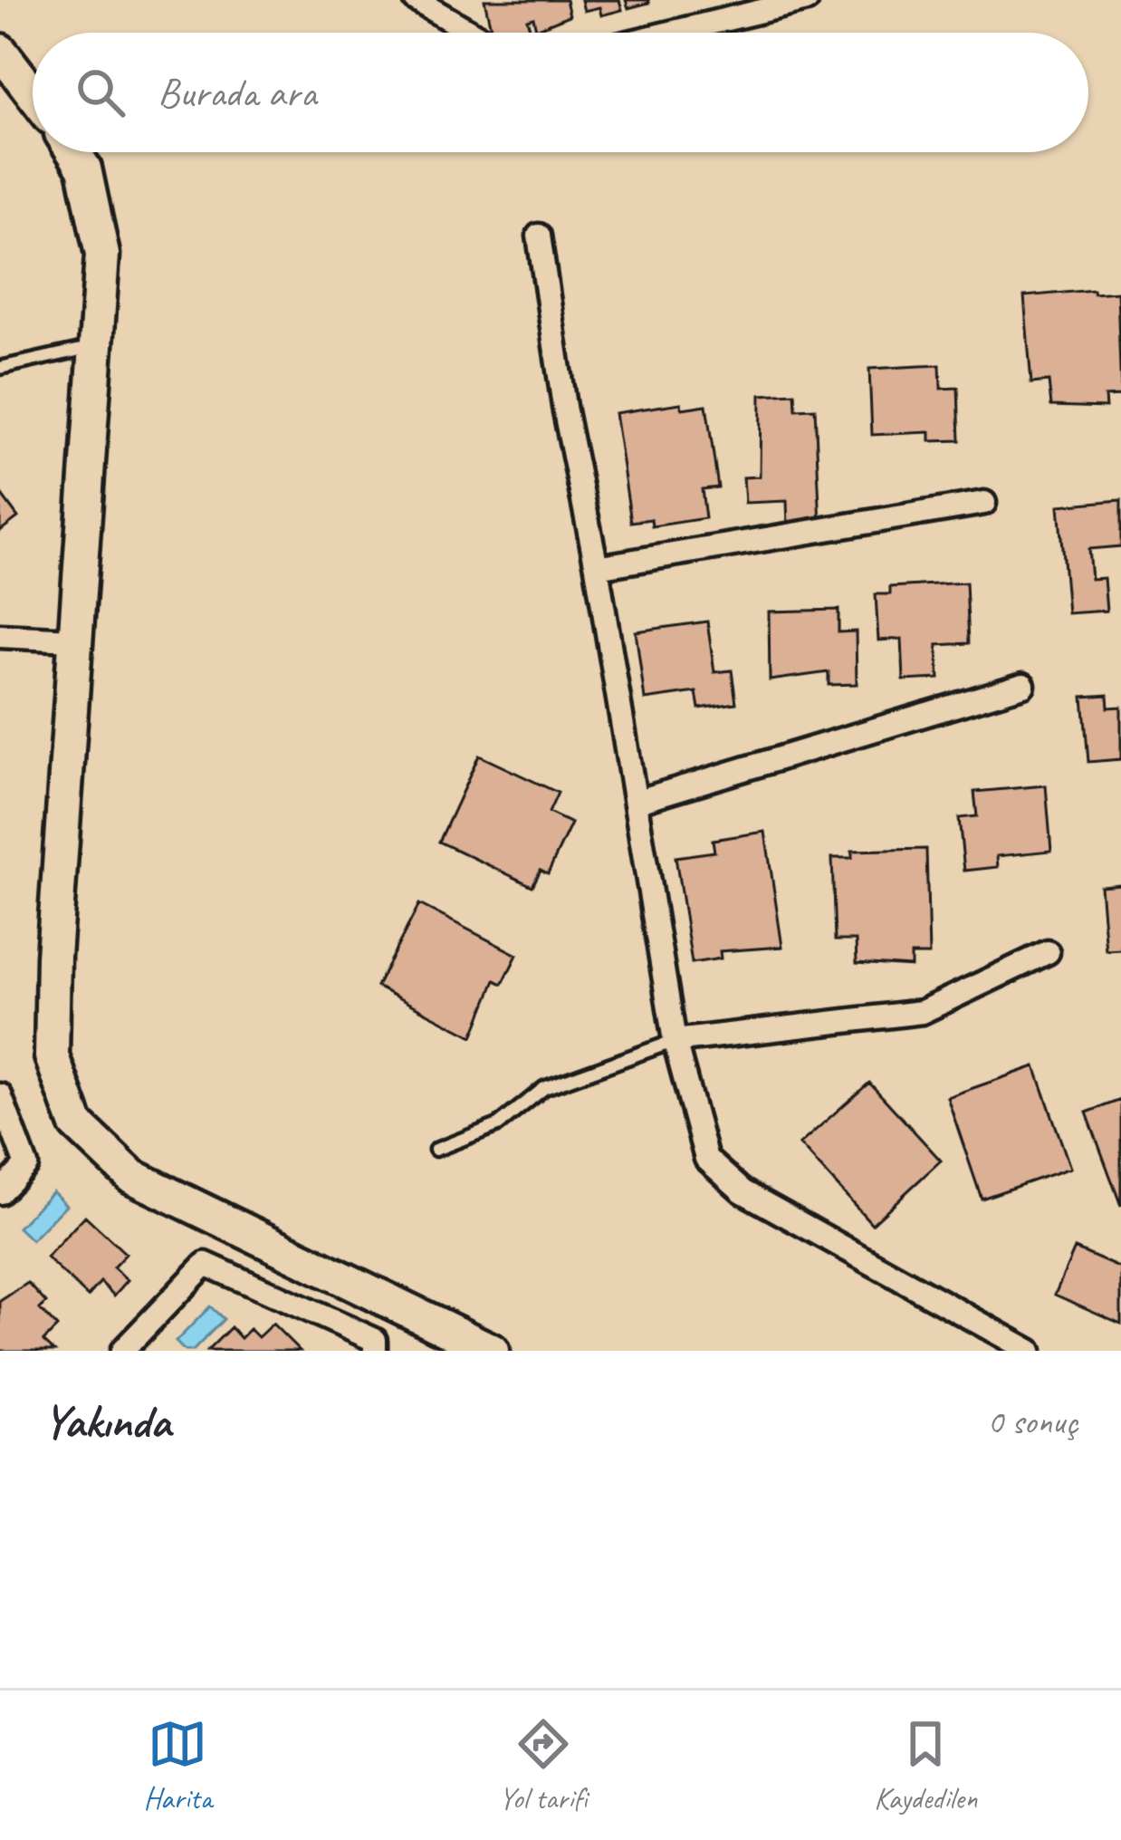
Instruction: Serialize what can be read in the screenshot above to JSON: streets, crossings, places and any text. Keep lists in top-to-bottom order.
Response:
{
  "page": {
    "search": "Burada ara",
    "heading": ["Yakında", "0 sonuç"],
    "nav": ["Harita", "Yol tarifi", "Kaydedilen"]
  }
}
